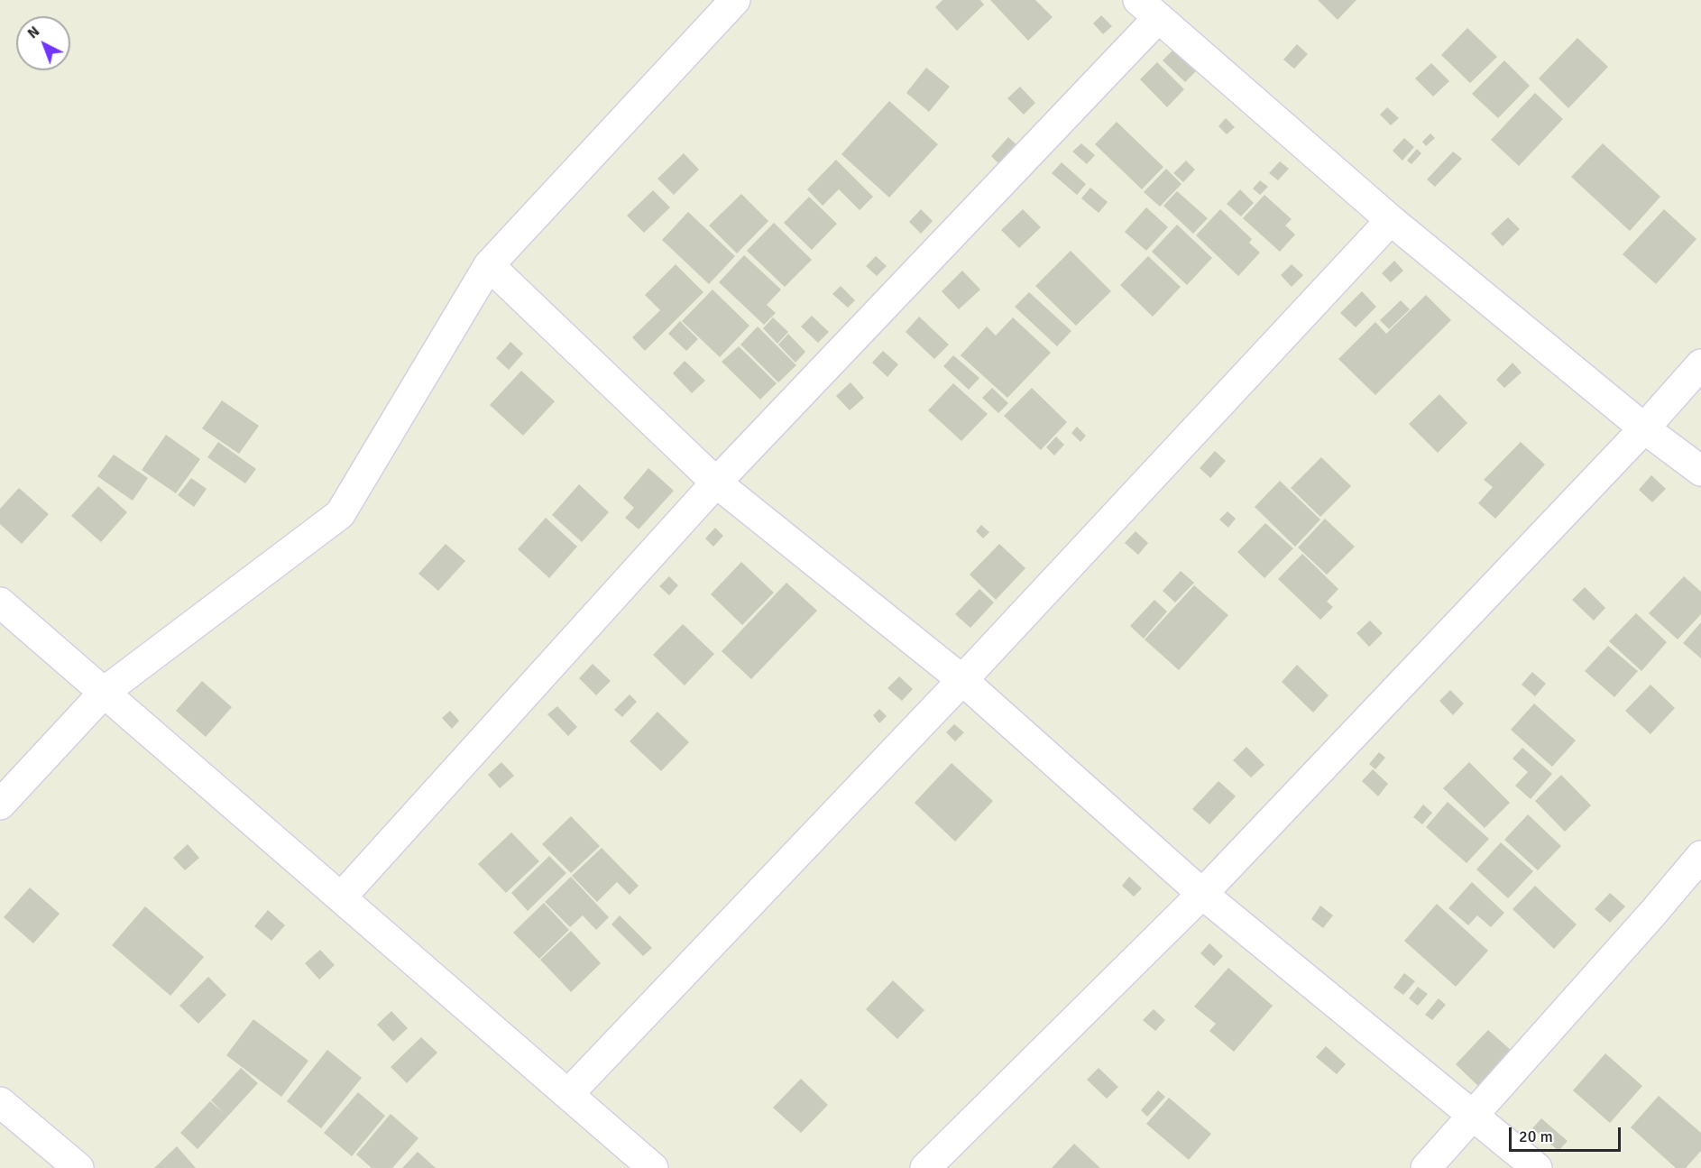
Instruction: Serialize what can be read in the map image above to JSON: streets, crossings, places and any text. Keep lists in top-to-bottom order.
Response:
{
  "scale_bar": "20 m",
  "north": "top left"
}
